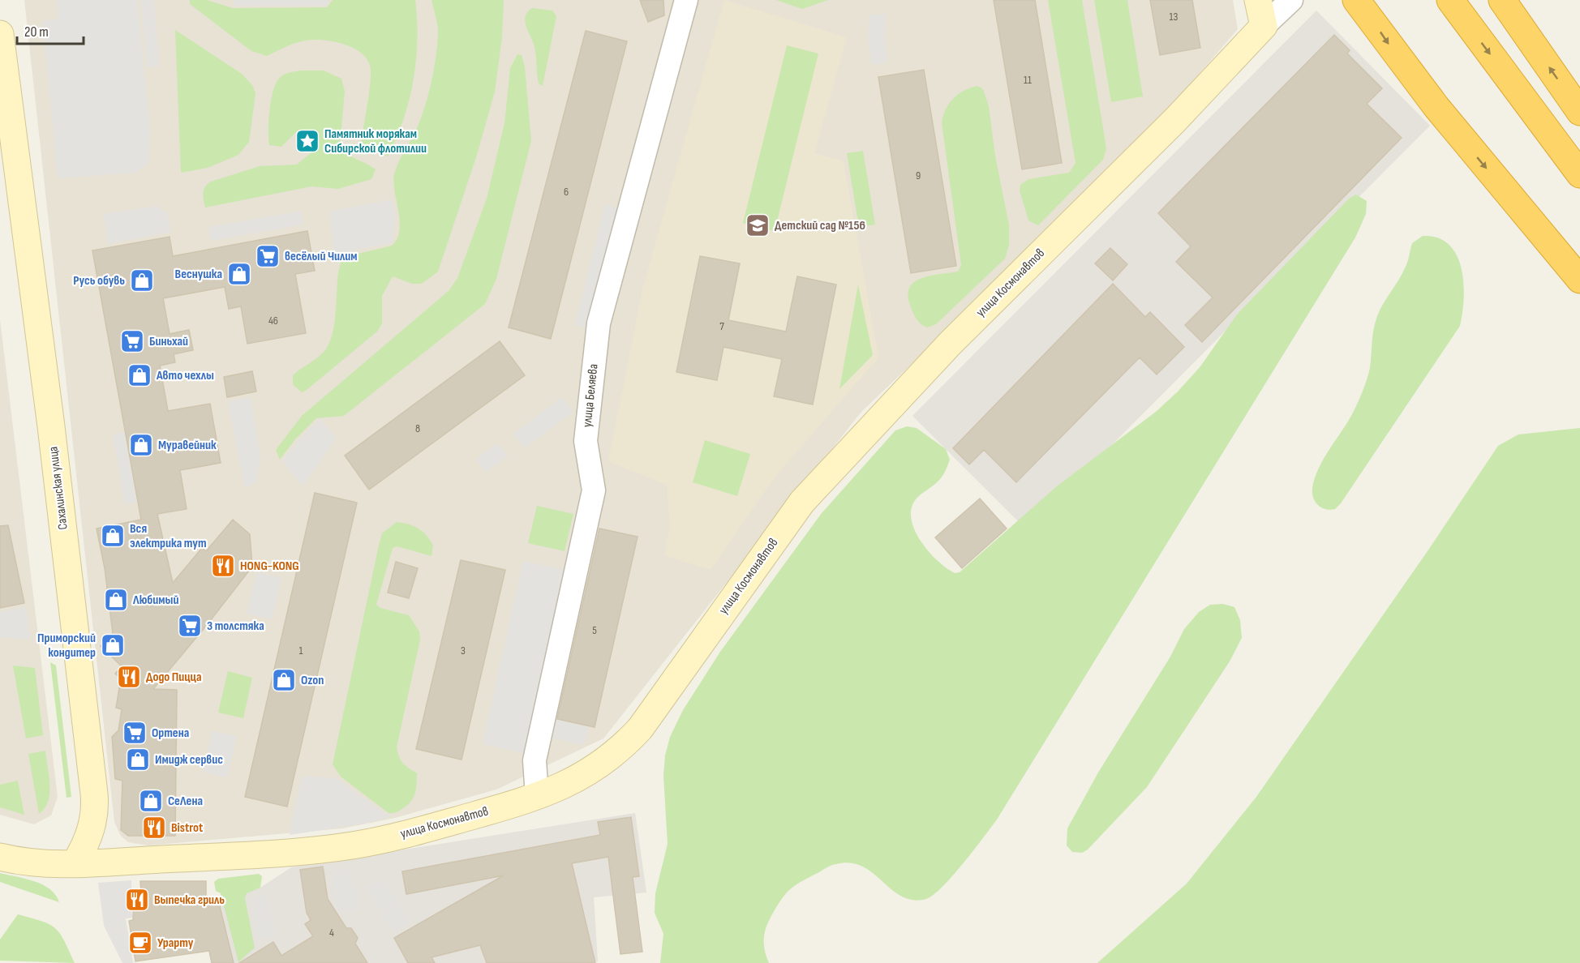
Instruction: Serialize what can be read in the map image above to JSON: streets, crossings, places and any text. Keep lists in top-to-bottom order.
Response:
{
  "streets": {
    "main road": ["улица Космонавтов", "Сахалинская улица"],
    "street": ["улица Беляева"]
  },
  "crossings": [
    ["улица Космонавтов", "улица Беляева"],
    ["улица Космонавтов", "Сахалинская улица"]
  ],
  "places": {
    "place": ["Памятник морякам Сибирской флотилии"],
    "school or university": ["Детский сад №156"],
    "supermarket": [
      "весёлый Чилим",
      "Биньхай",
      "3 толстяка",
      "Ортена"
    ],
    "shop": [
      "Веснушка",
      "Русь обувь",
      "Авто чехлы",
      "Муравейник",
      "Вся электрика тут",
      "Любимый",
      "Приморский кондитер",
      "Ozon",
      "Имидж сервис",
      "СеЛена"
    ],
    "restaurant": [
      "HONG-KONG",
      "Додо Пицца",
      "Bistrot",
      "Выпечка гриль"
    ],
    "cafe": ["Урарту"]
  },
  "house_numbers": [
    "13",
    "11",
    "9",
    "6",
    "46",
    "7",
    "8",
    "5",
    "1",
    "3",
    "4"
  ],
  "scale_bar": "20 m"
}
